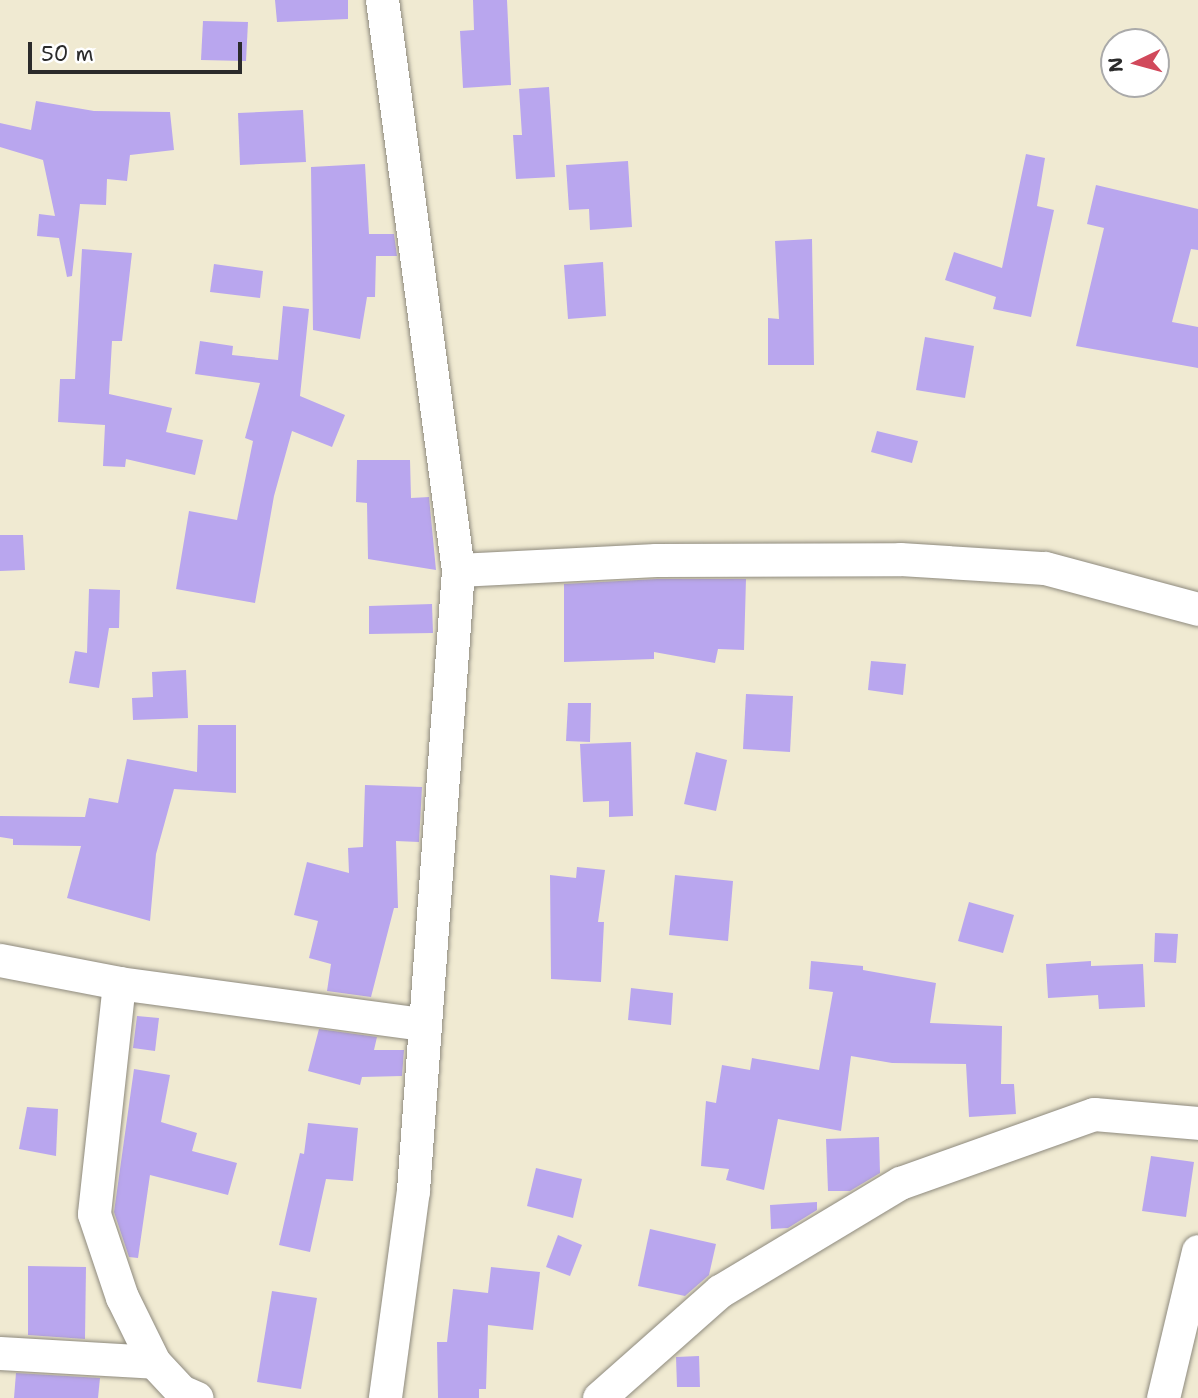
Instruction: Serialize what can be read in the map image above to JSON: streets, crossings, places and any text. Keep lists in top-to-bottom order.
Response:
{
  "scale_bar": "50 m",
  "north": "left"
}
